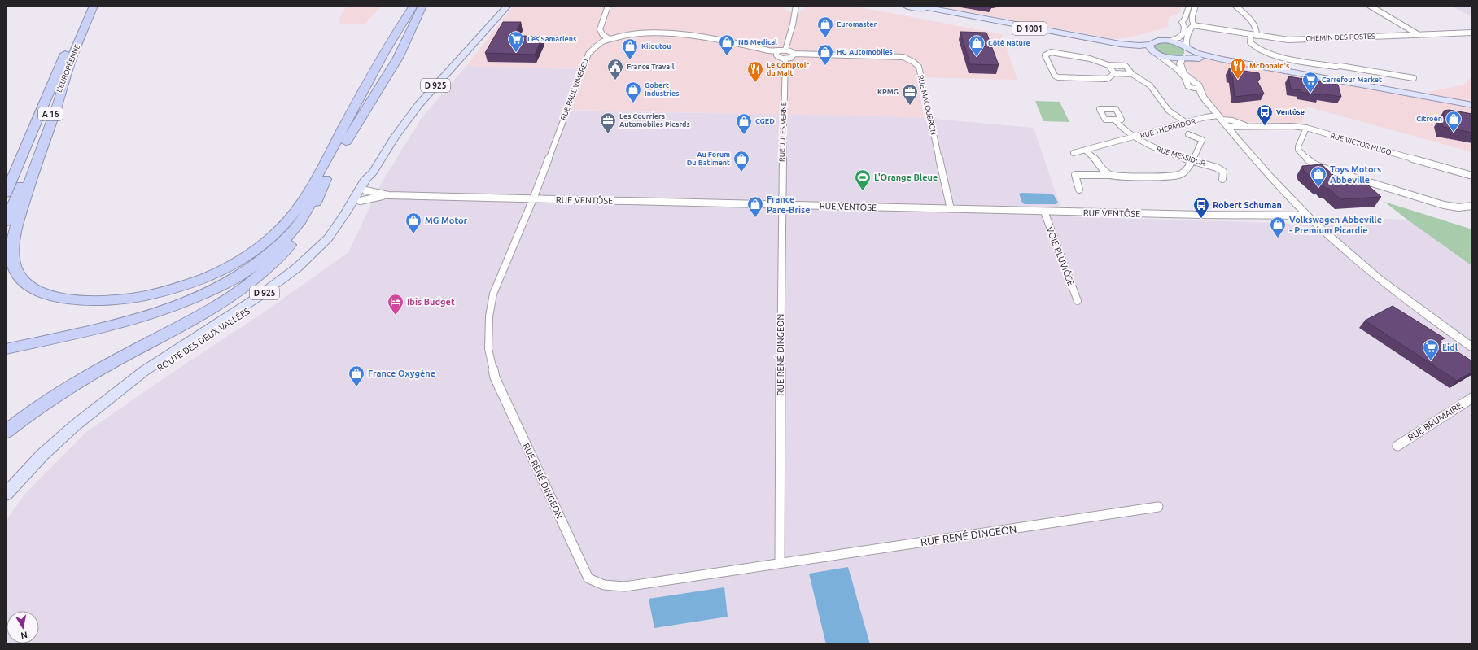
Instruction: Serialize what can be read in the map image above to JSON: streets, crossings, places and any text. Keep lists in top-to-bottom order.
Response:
{
  "streets": {
    "highway": ["L'EUROPÉENNE", "A 16"],
    "main road": ["D 1001", "D 925", "ROUTE DES DEUX VALLÉES"],
    "street": [
      "CHEMIN DES POSTES",
      "RUE PAUL VIMEREU",
      "RUE MACQUERON",
      "RUE THERMIDOR",
      "RUE JULES VERNE",
      "RUE VICTOR HUGO",
      "RUE MESSIDOR",
      "RUE VENTÔSE",
      "VOIE PLUVIÔSE",
      "RUE RENÉ DINGEON",
      "RUE BRUMAIRE"
    ]
  },
  "crossings": [
    ["RUE PAUL VIMEREU", "RUE VENTÔSE"],
    ["RUE PAUL VIMEREU", "RUE RENÉ DINGEON"],
    ["RUE MACQUERON", "RUE VENTÔSE"],
    ["RUE THERMIDOR", "RUE VICTOR HUGO"],
    ["RUE THERMIDOR", "RUE MESSIDOR"],
    ["RUE JULES VERNE", "RUE VENTÔSE"],
    ["RUE JULES VERNE", "RUE RENÉ DINGEON"],
    ["RUE VENTÔSE", "VOIE PLUVIÔSE"],
    ["RUE VENTÔSE", "ROUTE DES DEUX VALLÉES"],
    ["RUE VENTÔSE", "RUE RENÉ DINGEON"]
  ],
  "places": {
    "shop": [
      "Euromaster",
      "NB Medical",
      "Côté Nature",
      "Kiloutou",
      "HG Automobiles",
      "Gobert Industries",
      "Citroën",
      "CGED",
      "Au Forum Du Batiment",
      "Toys Motors Abbeville",
      "France Pare-Brise",
      "MG Motor",
      "Volkswagen Abbeville - Premium Picardie",
      "France Oxygène"
    ],
    "supermarket": ["Les Samariens", "Carrefour Market", "Lidl"],
    "restaurant": ["McDonald's", "Le Comptoir du Malt"],
    "public building": ["France Travail"],
    "office": ["KPMG", "Les Courriers Automobiles Picards"],
    "bus stop": ["Ventôse", "Robert Schuman"],
    "sports": ["L'Orange Bleue"],
    "hotel": ["Ibis Budget"]
  },
  "north": "bottom"
}
